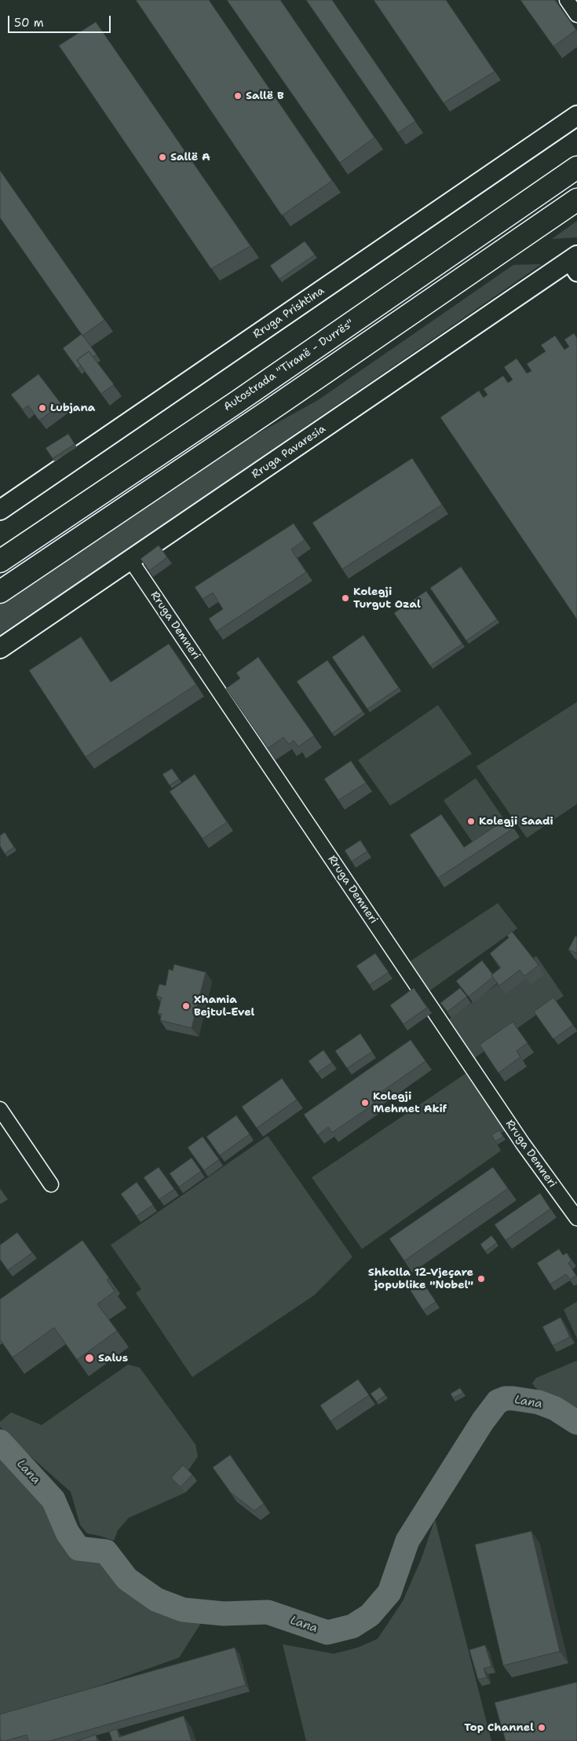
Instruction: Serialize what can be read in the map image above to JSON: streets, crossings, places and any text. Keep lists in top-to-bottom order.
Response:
{
  "streets": {
    "highway": ["Autostrada \"Tiranë - Durrës\""],
    "main road": ["Rruga Prishtina", "Rruga Pavaresia"],
    "street": ["Rruga Demneri"]
  },
  "crossings": [
    ["Rruga Pavaresia", "Rruga Demneri"]
  ],
  "water": ["Lana"],
  "places": [
    "Sallë B",
    "Sallë A",
    "Lubjana",
    "Kolegji Turgut Ozal",
    "Kolegji Saadi",
    "Xhamia Bejtul-Evel",
    "Kolegji Mehmet Akif",
    "Shkolla 12-Vjeçare jopublike \"Nobel\"",
    "Salus",
    "Top Channel"
  ],
  "scale_bar": "50 m"
}
